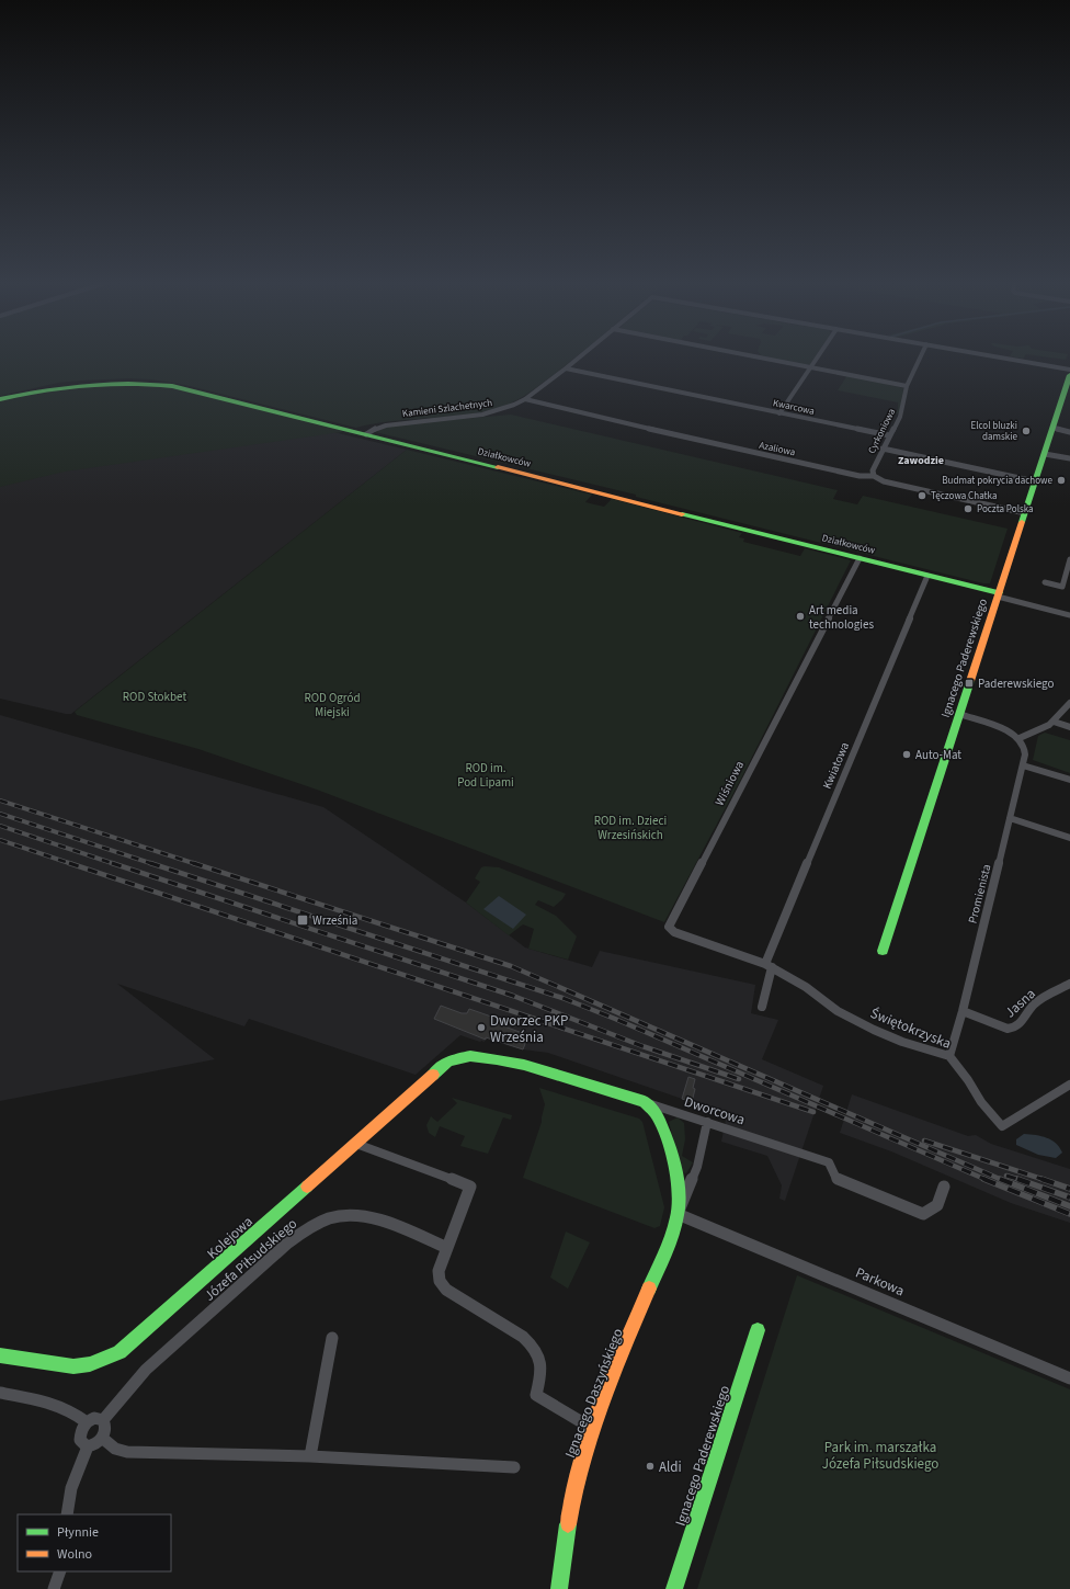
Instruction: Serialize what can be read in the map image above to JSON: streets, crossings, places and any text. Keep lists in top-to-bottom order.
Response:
{
  "streets": {
    "street": [
      "Kwarcowa",
      "Kamieni Szlachetnych",
      "Cyrkoniowa",
      "Azaliowa",
      "Działkowców",
      "Ignacego Paderewskiego",
      "Kwiatowa",
      "Wiśniowa",
      "Promienista",
      "Jasna",
      "Świętokrzyska",
      "Dworcowa",
      "Kolejowa",
      "Józefa Piłsudskiego",
      "Parkowa",
      "Ignacego Daszyńskiego"
    ]
  },
  "crossings": [
    ["Kwarcowa", "Kamieni Szlachetnych"],
    ["Kwarcowa", "Cyrkoniowa"],
    ["Kamieni Szlachetnych", "Azaliowa"],
    ["Kamieni Szlachetnych", "Działkowców"],
    ["Cyrkoniowa", "Azaliowa"],
    ["Azaliowa", "Ignacego Paderewskiego"],
    ["Działkowców", "Ignacego Paderewskiego"],
    ["Działkowców", "Kwiatowa"],
    ["Działkowców", "Wiśniowa"],
    ["Kwiatowa", "Wiśniowa"],
    ["Kwiatowa", "Świętokrzyska"],
    ["Wiśniowa", "Świętokrzyska"],
    ["Promienista", "Jasna"],
    ["Promienista", "Świętokrzyska"],
    ["Dworcowa", "Kolejowa"],
    ["Dworcowa", "Ignacego Daszyńskiego"],
    ["Parkowa", "Ignacego Daszyńskiego"]
  ],
  "districts": ["Zawodzie"],
  "parks": [
    "ROD Stokbet",
    "ROD Ogród Miejski",
    "ROD im. Pod Lipami",
    "ROD im. Dzieci Wrzesińskich",
    "Park im. marszałka Józefa Piłsudskiego"
  ],
  "places": {
    "other": [
      "Elcol bluzki damskie",
      "Budmat pokrycia dachowe",
      "Tęczowa Chatka",
      "Poczta Polska",
      "Art media technologies",
      "Auto-Mat",
      "Dworzec PKP Września",
      "Aldi"
    ],
    "transit": ["Paderewskiego", "Września"]
  },
  "legend": ["Płynnie", "Wolno"]
}
